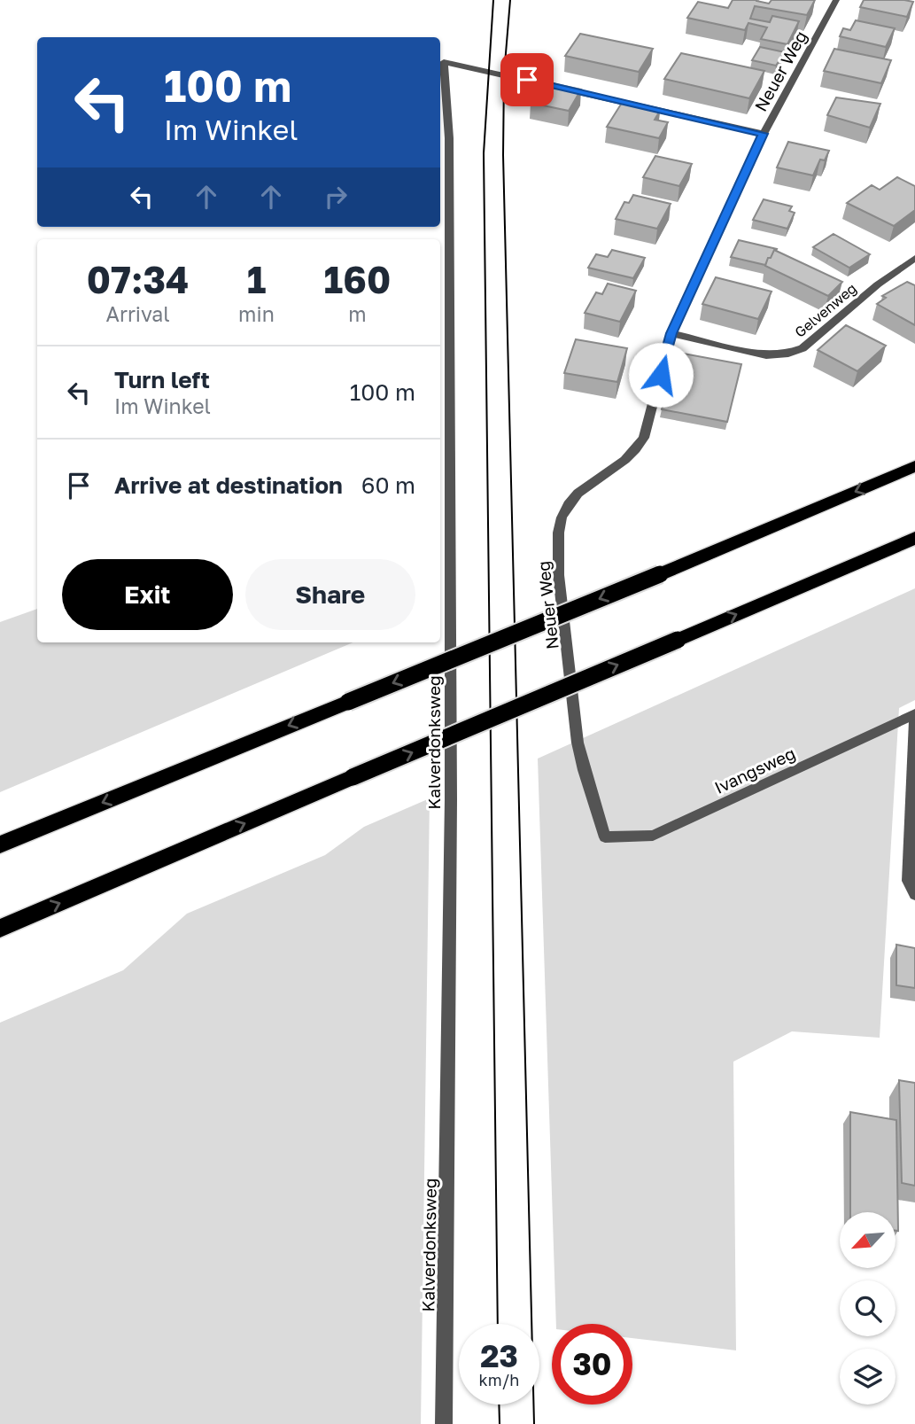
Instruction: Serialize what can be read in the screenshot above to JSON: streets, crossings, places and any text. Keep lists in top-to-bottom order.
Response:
{
  "streets": {
    "street": [
      "Neuer Weg",
      "Gelvenweg",
      "Kalverdonksweg",
      "Ivangsweg"
    ]
  },
  "crossings": [
    ["Neuer Weg", "Gelvenweg"],
    ["Neuer Weg", "Kalverdonksweg"],
    ["Neuer Weg", "Ivangsweg"]
  ],
  "north": "bottom left",
  "page": {
    "turn": ["100 m", "Im Winkel"],
    "eta": [
      "07:34",
      "Arrival",
      "1",
      "min",
      "160",
      "m"
    ],
    "list": [
      {
        "name": "Turn left",
        "note": "Im Winkel",
        "value": "100 m"
      },
      {
        "name": "Arrive at destination",
        "value": "60 m"
      }
    ],
    "buttons": ["Exit", "Share"],
    "speed": "23 km/h",
    "limit": "30"
  }
}
